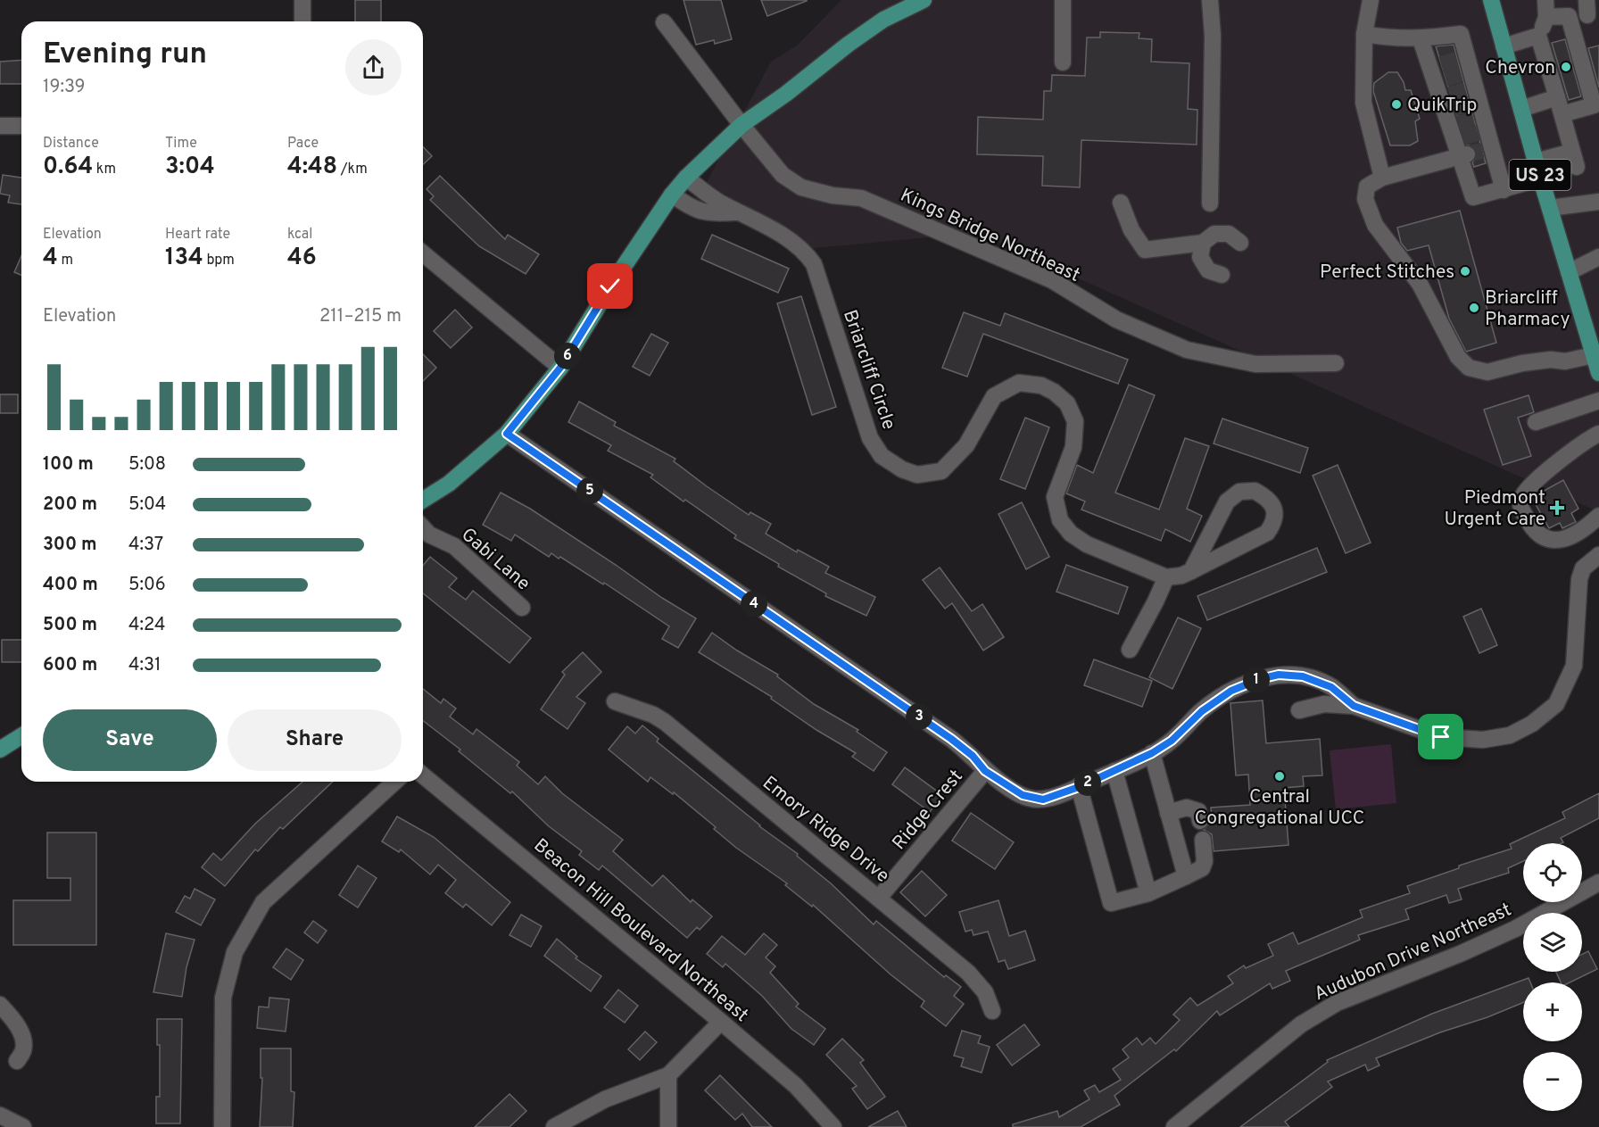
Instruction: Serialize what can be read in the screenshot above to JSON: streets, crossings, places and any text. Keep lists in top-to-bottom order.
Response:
{
  "streets": {
    "main road": ["US 23"],
    "street": [
      "Kings Bridge Northeast",
      "Briarcliff Circle",
      "Gabi Lane",
      "Ridge Crest",
      "Emory Ridge Drive",
      "Beacon Hill Boulevard Northeast",
      "Audubon Drive Northeast"
    ]
  },
  "crossings": [
    ["Ridge Crest", "Emory Ridge Drive"]
  ],
  "places": {
    "other": [
      "Chevron",
      "QuikTrip",
      "Perfect Stitches",
      "Briarcliff Pharmacy",
      "Central Congregational UCC"
    ],
    "health": ["Piedmont Urgent Care"]
  },
  "page": {
    "heading": ["Evening run", "19:39"],
    "stats": [
      ["Distance", "0.64 km"],
      ["Time", "3:04"],
      ["Pace", "4:48 /km"],
      ["Elevation", "4 m"],
      ["Heart rate", "134 bpm"],
      ["kcal", "46"]
    ],
    "chart": ["Elevation", "211–215 m"],
    "pins": [
      "6",
      "5",
      "4",
      "1",
      "3",
      "2"
    ],
    "list": [
      {
        "name": "100 m",
        "note": "5:08"
      },
      {
        "name": "200 m",
        "note": "5:04"
      },
      {
        "name": "300 m",
        "note": "4:37"
      },
      {
        "name": "400 m",
        "note": "5:06"
      },
      {
        "name": "500 m",
        "note": "4:24"
      },
      {
        "name": "600 m",
        "note": "4:31"
      }
    ],
    "buttons": ["Save", "Share"],
    "map_buttons": ["+", "−"]
  }
}
